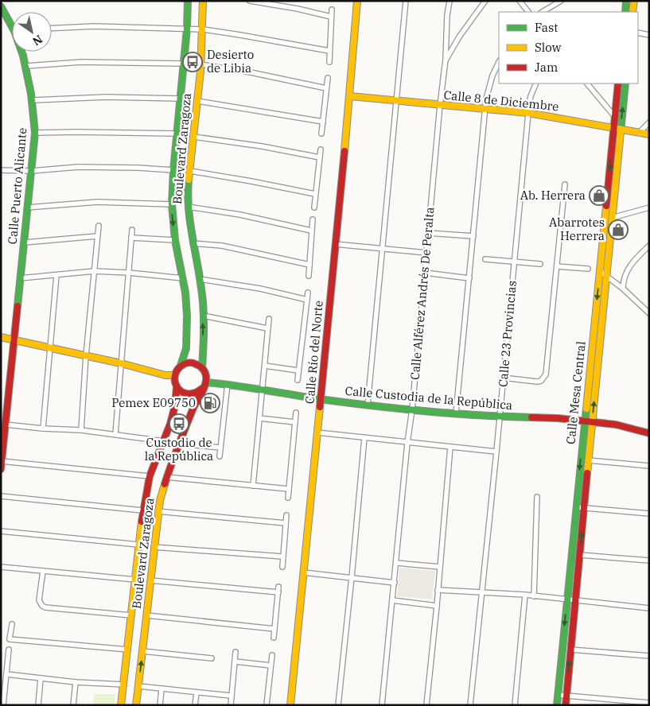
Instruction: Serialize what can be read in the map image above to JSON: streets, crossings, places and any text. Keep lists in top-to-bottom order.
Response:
{
  "streets": {
    "main road": [
      "Calle 8 de Diciembre",
      "Boulevard Zaragoza",
      "Calle Puerto Alicante",
      "Calle Río del Norte",
      "Calle Mesa Central",
      "Calle Custodia de la República"
    ],
    "street": ["Calle Alférez Andrés De Peralta", "Calle 23 Provincias"]
  },
  "crossings": [
    ["Calle 8 de Diciembre", "Calle Alférez Andrés De Peralta"],
    ["Calle 8 de Diciembre", "Calle 23 Provincias"],
    ["Calle 8 de Diciembre", "Calle Río del Norte"],
    ["Calle 8 de Diciembre", "Calle Mesa Central"],
    ["Boulevard Zaragoza", "Calle Custodia de la República"],
    ["Calle Alférez Andrés De Peralta", "Calle Custodia de la República"],
    ["Calle 23 Provincias", "Calle Custodia de la República"],
    ["Calle Río del Norte", "Calle Custodia de la República"],
    ["Calle Mesa Central", "Calle Custodia de la República"]
  ],
  "places": {
    "bus stop": ["Desierto de Libia", "Custodio de la República"],
    "shop": ["Ab. Herrera", "Abarrotes Herrera"],
    "fuel station": ["Pemex E09750"]
  },
  "legend": ["Fast", "Slow", "Jam"],
  "north": "bottom right"
}
